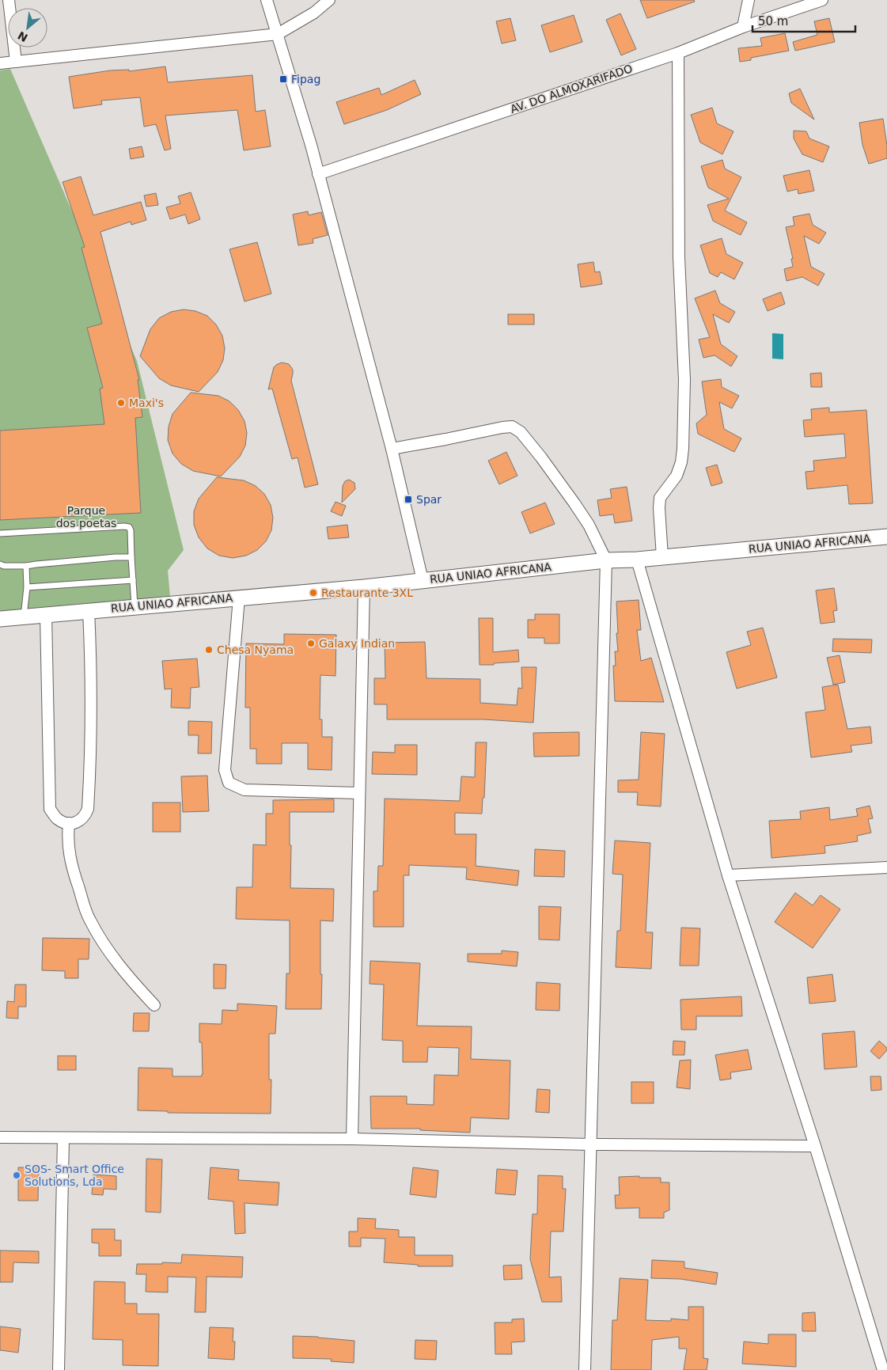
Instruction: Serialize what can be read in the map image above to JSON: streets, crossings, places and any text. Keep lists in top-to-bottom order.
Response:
{
  "streets": {
    "main road": ["RUA UNIAO AFRICANA"],
    "street": ["AV. DO ALMOXARIFADO"]
  },
  "parks": ["Parque dos poetas"],
  "places": {
    "transit": ["Fipag", "Spar"],
    "other": [
      "Maxi's",
      "Restaurante 3XL",
      "Galaxy Indian",
      "Chesa Nyama",
      "SOS- Smart Office Solutions, Lda"
    ]
  },
  "scale_bar": "50 m",
  "north": "bottom left"
}
